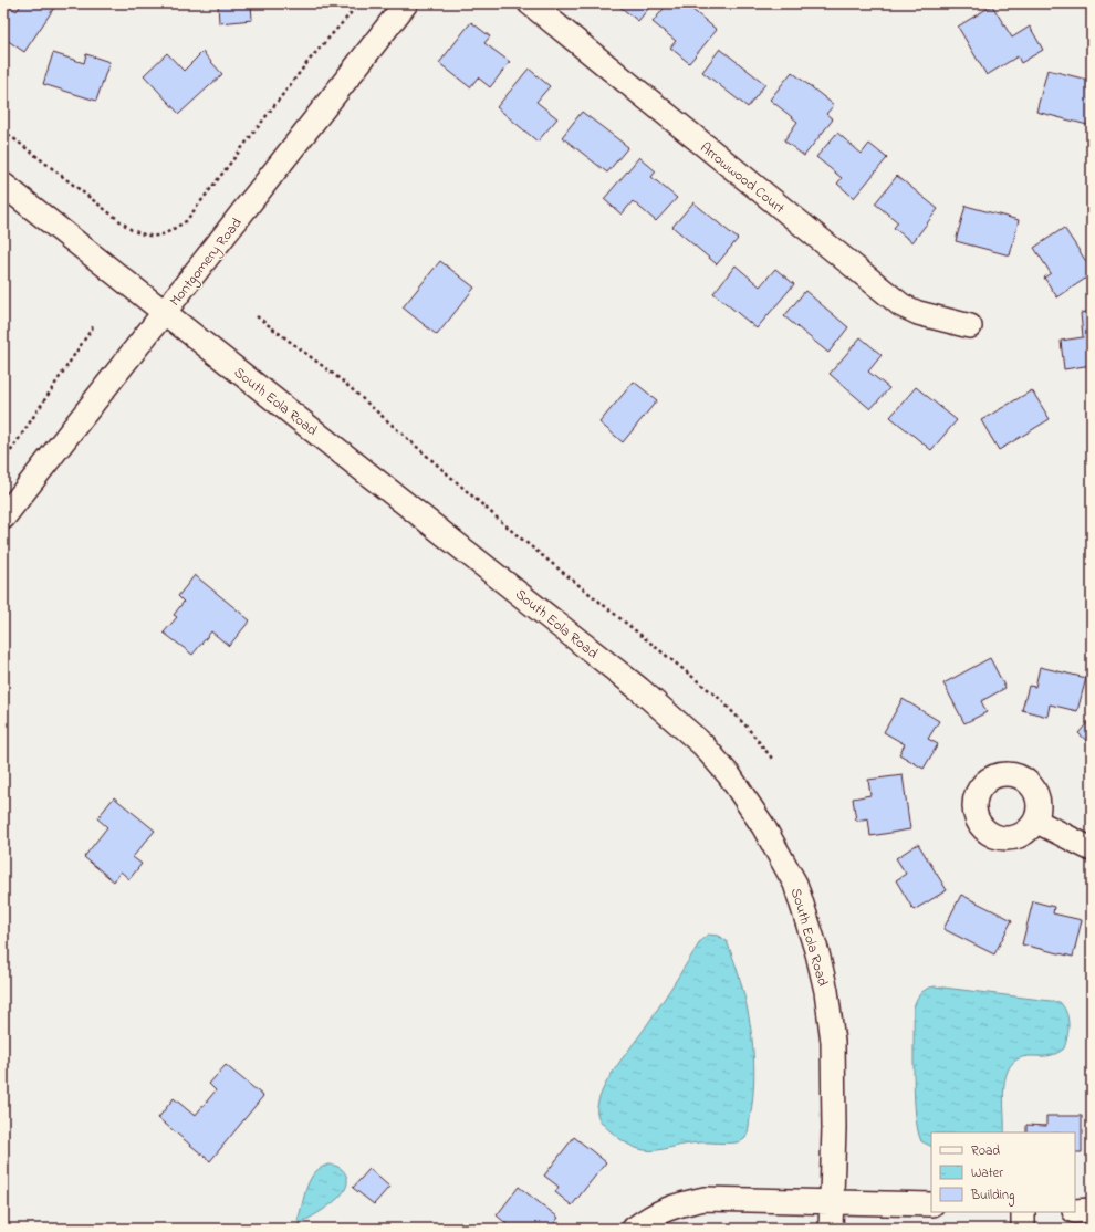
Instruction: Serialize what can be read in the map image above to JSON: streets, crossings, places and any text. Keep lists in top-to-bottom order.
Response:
{
  "streets": {
    "street": ["Arrowwood Court", "Montgomery Road", "South Eola Road"]
  },
  "crossings": [
    ["Montgomery Road", "South Eola Road"]
  ],
  "legend": ["Road", "Water", "Building"]
}
